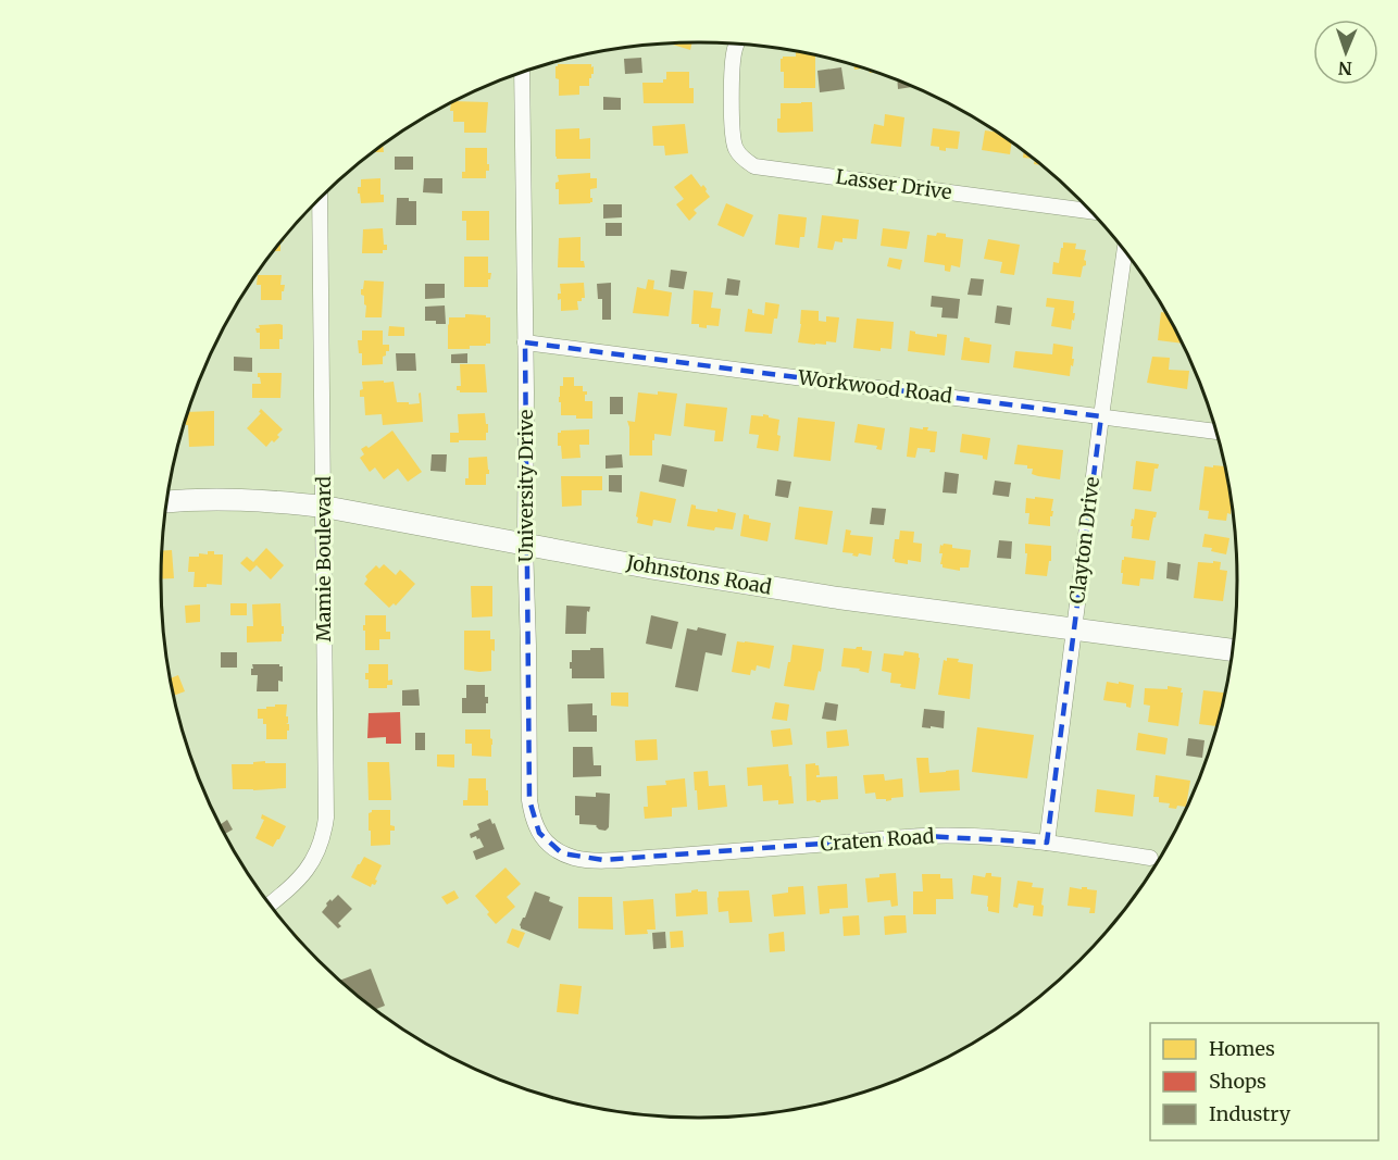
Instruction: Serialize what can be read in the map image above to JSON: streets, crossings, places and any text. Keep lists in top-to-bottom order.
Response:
{
  "streets": {
    "street": [
      "Lasser Drive",
      "Workwood Road",
      "University Drive",
      "Clayton Drive",
      "Mamie Boulevard",
      "Johnstons Road",
      "Craten Road"
    ]
  },
  "crossings": [
    ["Workwood Road", "University Drive"],
    ["Workwood Road", "Clayton Drive"],
    ["University Drive", "Johnstons Road"],
    ["University Drive", "Craten Road"],
    ["Clayton Drive", "Johnstons Road"],
    ["Clayton Drive", "Craten Road"],
    ["Mamie Boulevard", "Johnstons Road"]
  ],
  "legend": ["Homes", "Shops", "Industry"],
  "north": "bottom"
}
